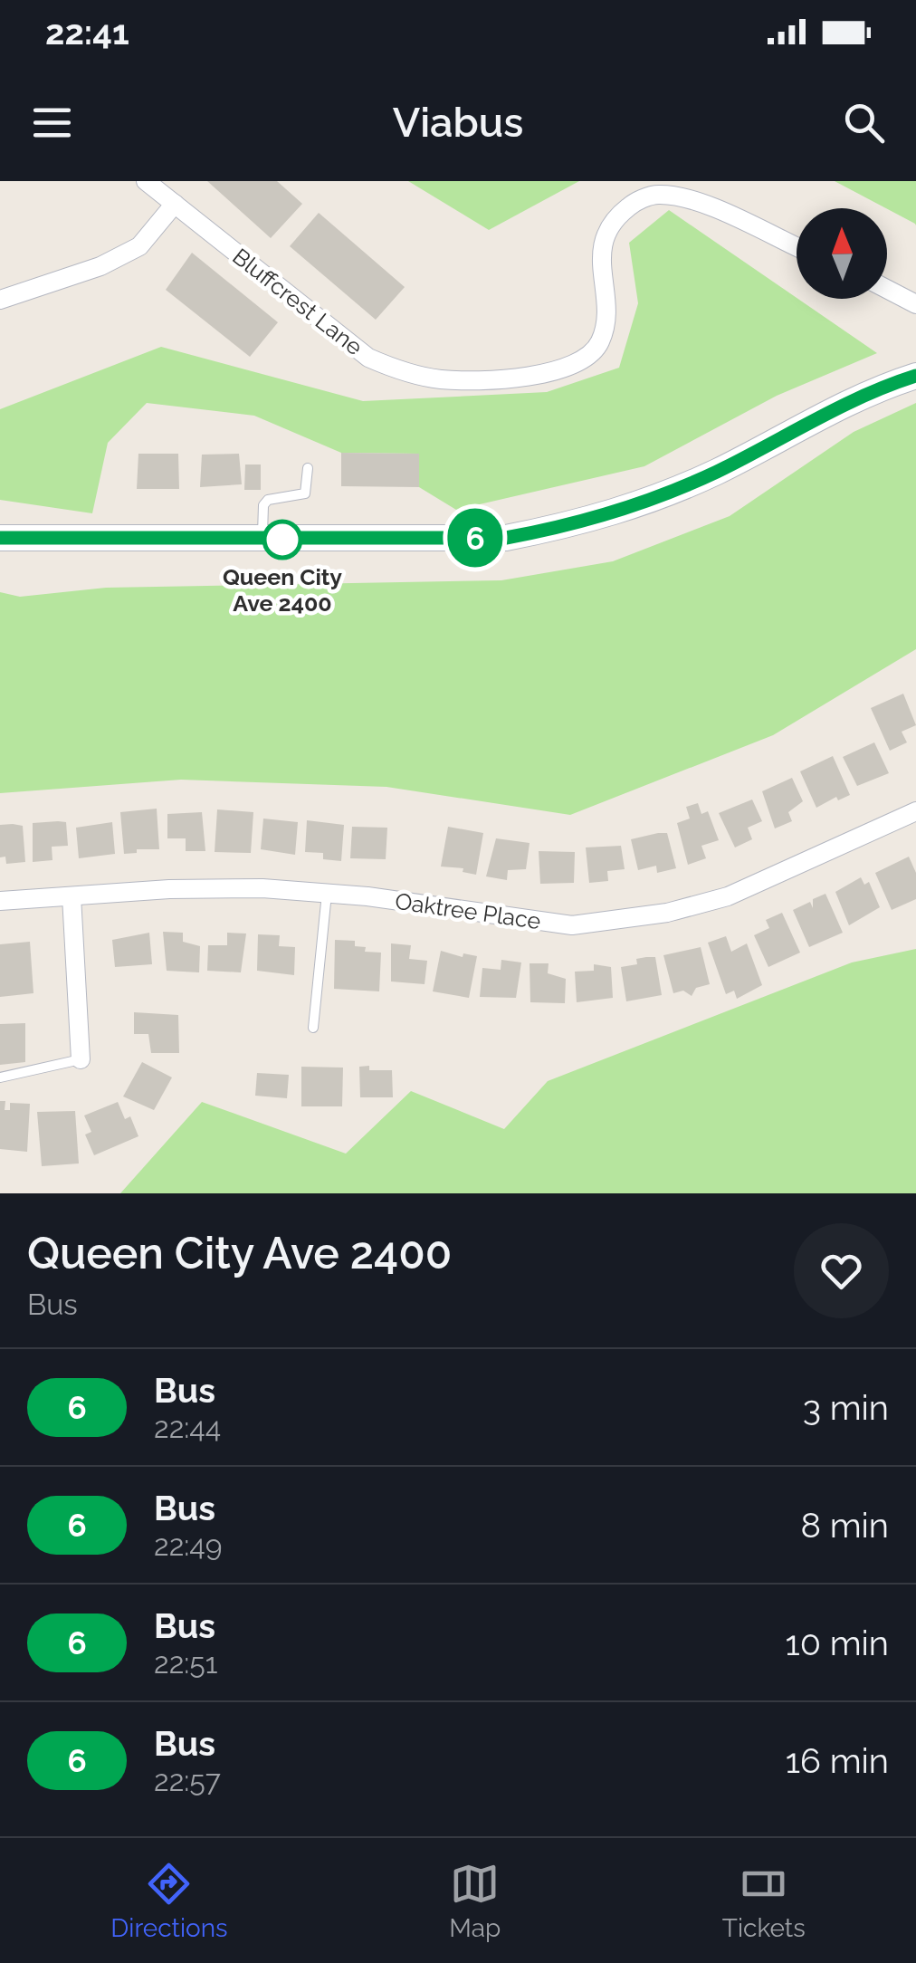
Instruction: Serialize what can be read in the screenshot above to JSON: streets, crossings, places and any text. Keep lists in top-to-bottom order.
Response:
{
  "streets": {
    "street": ["Bluffcrest Lane", "Oaktree Place"]
  },
  "places": ["Queen City Ave 2400"],
  "lines": ["bus line 6"],
  "north": "top",
  "page": {
    "status": "22:41",
    "header": "Viabus",
    "on_map": "6",
    "heading": ["Queen City Ave 2400", "Bus"],
    "list": [
      {
        "mark": "6",
        "name": "Bus",
        "note": "22:44",
        "value": "3 min"
      },
      {
        "mark": "6",
        "name": "Bus",
        "note": "22:49",
        "value": "8 min"
      },
      {
        "mark": "6",
        "name": "Bus",
        "note": "22:51",
        "value": "10 min"
      },
      {
        "mark": "6",
        "name": "Bus",
        "note": "22:57",
        "value": "16 min"
      }
    ],
    "tabs": ["Directions", "Map", "Tickets"]
  }
}
